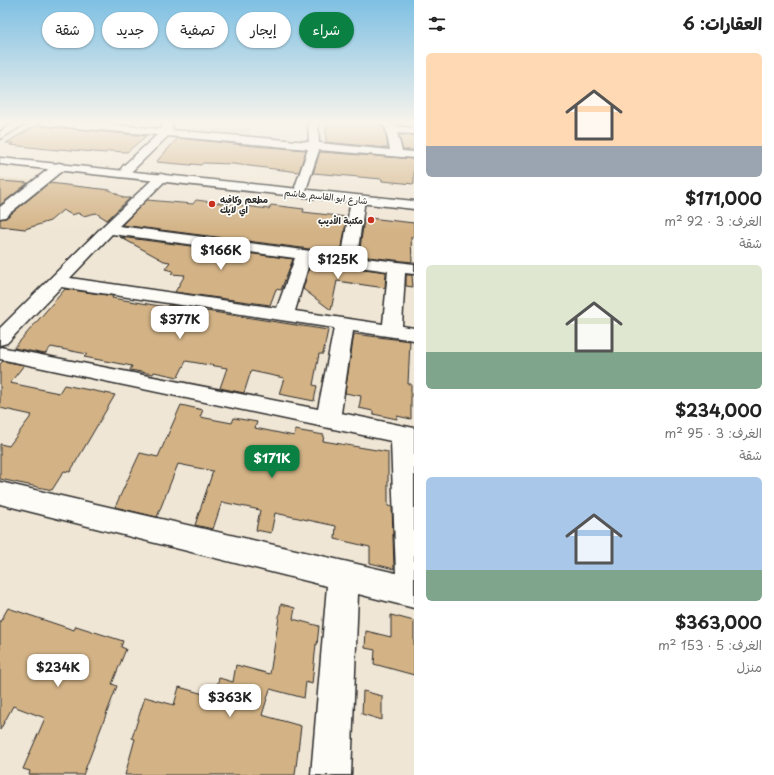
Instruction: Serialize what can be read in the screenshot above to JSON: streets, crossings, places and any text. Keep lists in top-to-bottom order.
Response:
{
  "streets": {
    "street": ["شارع ابو القاسم هاشم"]
  },
  "places": ["مطعم وكافيه اي لايك", "مكتبة الأديب"],
  "page": {
    "heading": "العقارات: 6",
    "chip": [
      "شراء",
      "إيجار",
      "تصفية",
      "جديد",
      "شقة"
    ],
    "list": [
      {
        "name": "$171,000",
        "note": "الغرف: 3 · 92 m² · شقة"
      },
      {
        "name": "$234,000",
        "note": "الغرف: 3 · 95 m² · شقة"
      },
      {
        "name": "$363,000",
        "note": "الغرف: 5 · 153 m² · منزل"
      }
    ],
    "price": [
      "$166K",
      "$125K",
      "$377K",
      "$171K",
      "$234K",
      "$363K"
    ]
  }
}
